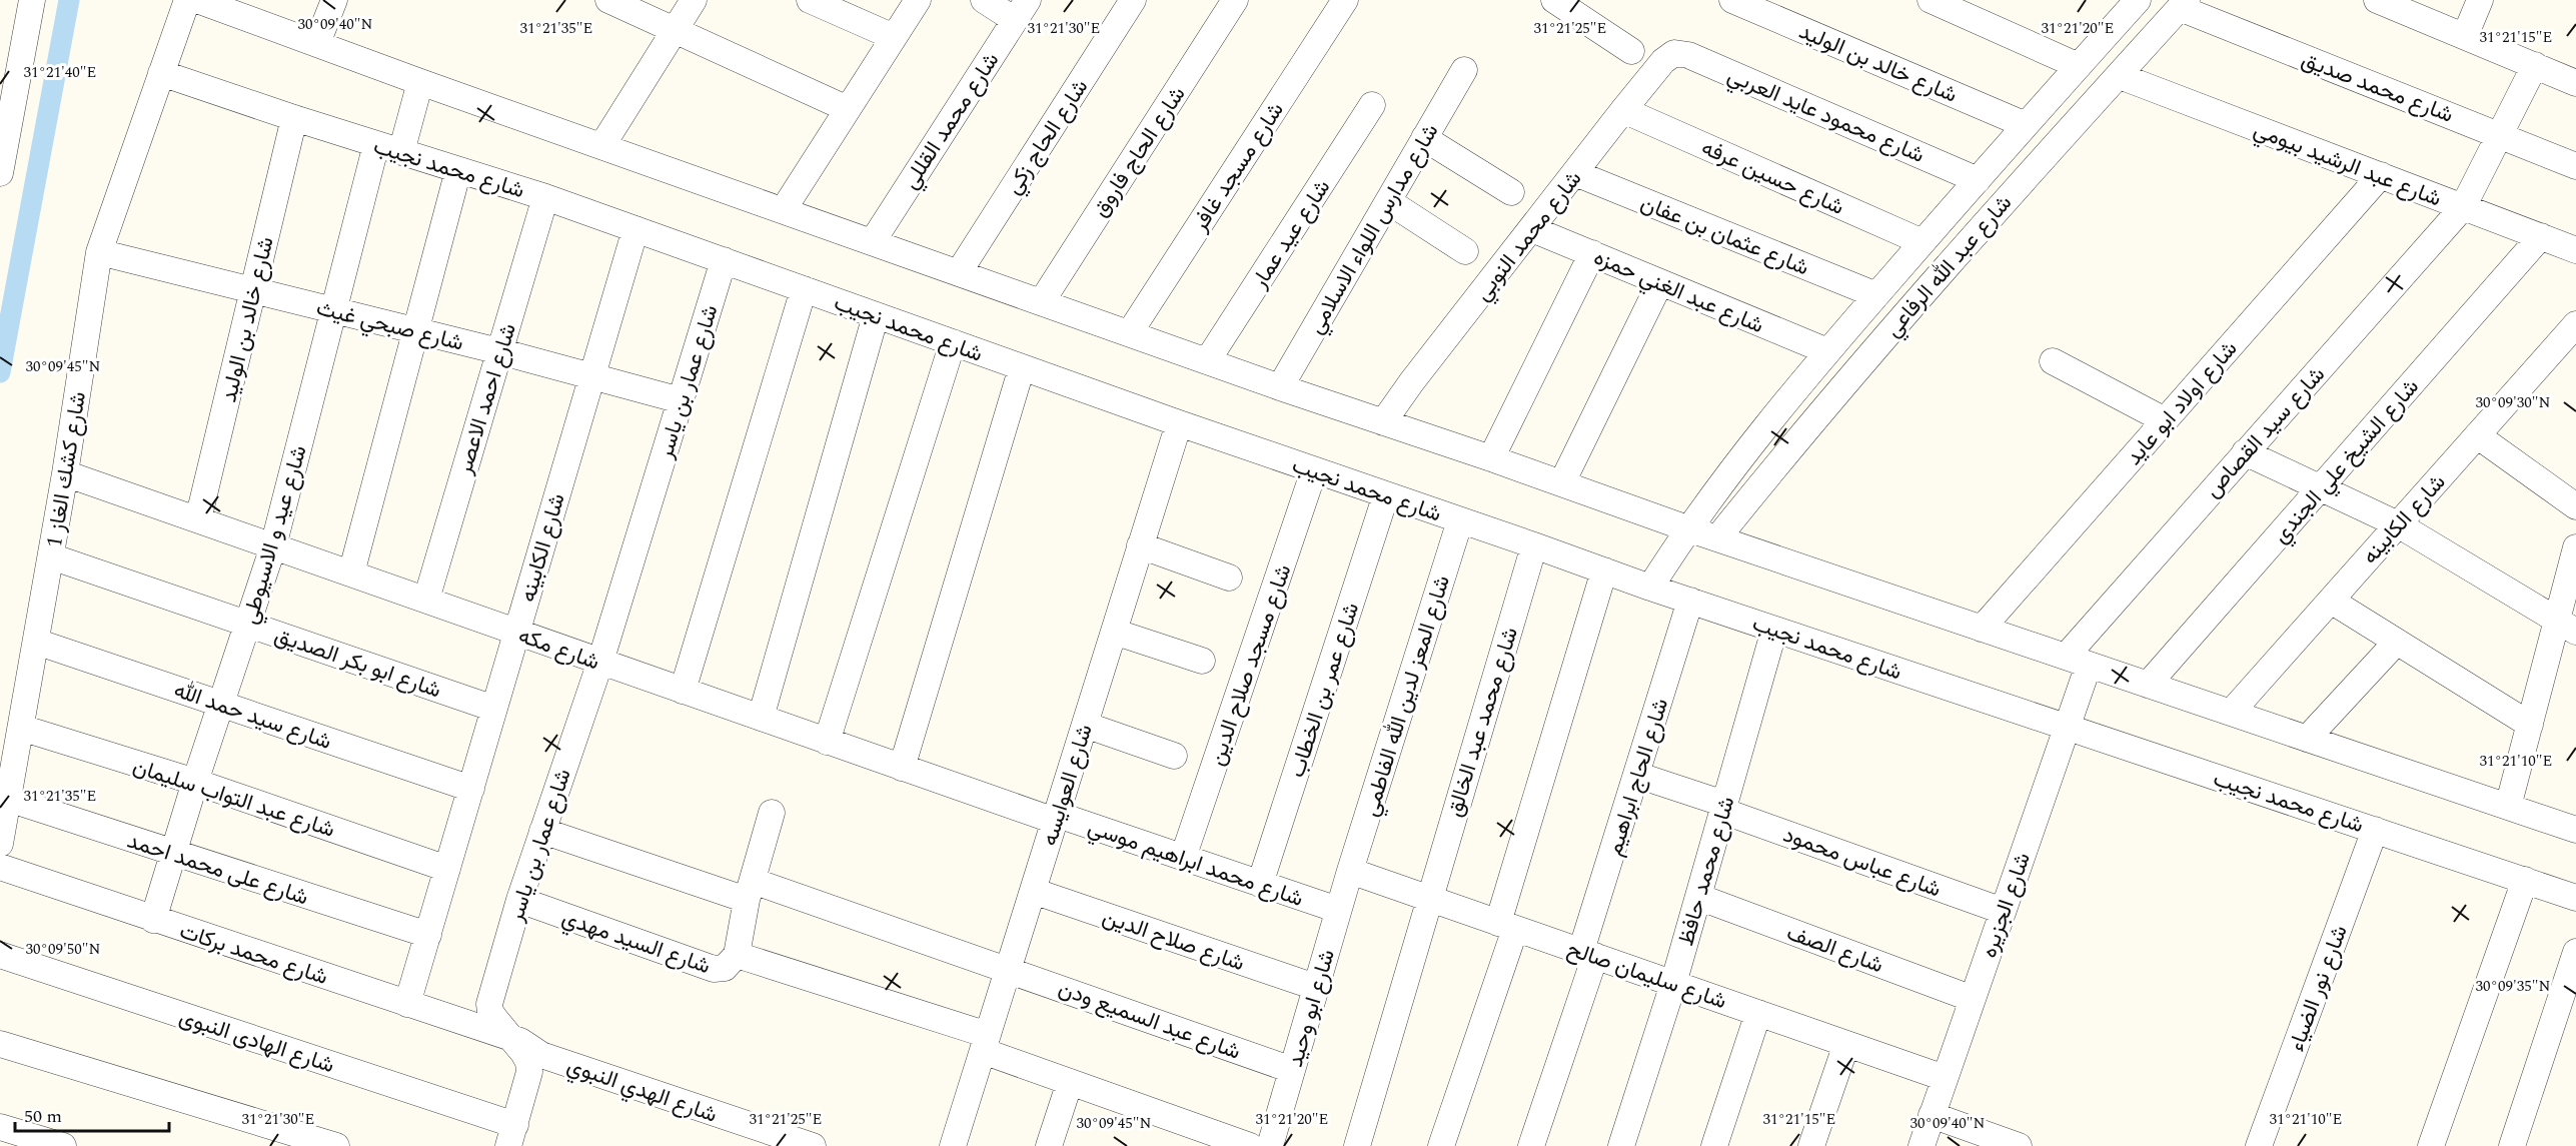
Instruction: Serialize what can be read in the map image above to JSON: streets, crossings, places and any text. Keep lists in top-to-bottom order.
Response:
{
  "streets": {
    "street": [
      "شارع خالد بن الوليد",
      "شارع محمد صديق",
      "شارع محمود عايد العربي",
      "شارع محمد القللي",
      "شارع الحاج زكي",
      "شارع الحاج فاروق",
      "شارع عبد الرشيد بيومي",
      "شارع مسجد غافر",
      "شارع محمد نجيب",
      "شارع حسين عرفه",
      "شارع مدارس اللواء الاسلامي",
      "شارع عيد عمار",
      "شارع عثمان بن عفان",
      "شارع محمد النوبي",
      "شارع عبد الله الرفاعي",
      "شارع عبد الغني حمزه",
      "شارع صبحي غيث",
      "شارع عمار بن ياسر",
      "شارع احمد الاعصر",
      "شارع اولاد ابو عايد",
      "شارع سيد القصاص",
      "شارع الشيخ علي الجندي",
      "شارع كشك الغاز 1",
      "شارع الكابينه",
      "شارع عيد و الاسيوطي",
      "شارع مكه",
      "شارع ابو بكر الصديق",
      "شارع مسجد صلاح الدين",
      "شارع عمر بن الخطاب",
      "شارع المعز لدين الله الفاطمي",
      "شارع سيد حمد الله",
      "شارع محمد عبد الخالق",
      "شارع الحاج ابراهيم",
      "شارع العوايسه",
      "شارع عبد التواب سليمان",
      "شارع عباس محمود",
      "شارع محمد ابراهيم موسي",
      "شارع على محمد احمد",
      "شارع محمد حافظ",
      "شارع الجزيره",
      "شارع صلاح الدين",
      "شارع السيد مهدي",
      "شارع الصف",
      "شارع محمد بركات",
      "شارع سليمان صالح",
      "شارع نور الضياء",
      "شارع ابو وحيد",
      "شارع عبد السميع ودن",
      "شارع الهادى النبوى",
      "شارع الهدي النبوي"
    ]
  },
  "crossings": [
    ["شارع خالد بن الوليد", "شارع محمد نجيب"],
    ["شارع خالد بن الوليد", "شارع عبد الله الرفاعي"],
    ["شارع خالد بن الوليد", "شارع صبحي غيث"],
    ["شارع خالد بن الوليد", "شارع مكه"],
    ["شارع محمد صديق", "شارع عبد الله الرفاعي"],
    ["شارع محمد صديق", "شارع سيد القصاص"],
    ["شارع محمود عايد العربي", "شارع محمد النوبي"],
    ["شارع محمود عايد العربي", "شارع عبد الله الرفاعي"],
    ["شارع عبد الرشيد بيومي", "شارع عبد الله الرفاعي"],
    ["شارع عبد الرشيد بيومي", "شارع اولاد ابو عايد"],
    ["شارع عبد الرشيد بيومي", "شارع سيد القصاص"],
    ["شارع عبد الرشيد بيومي", "شارع الشيخ علي الجندي"],
    ["شارع محمد نجيب", "شارع عبد الله الرفاعي"],
    ["شارع محمد نجيب", "شارع عمار بن ياسر"],
    ["شارع محمد نجيب", "شارع احمد الاعصر"],
    ["شارع محمد نجيب", "شارع كشك الغاز 1"],
    ["شارع محمد نجيب", "شارع الكابينه"],
    ["شارع محمد نجيب", "شارع عيد و الاسيوطي"],
    ["شارع محمد نجيب", "شارع مسجد صلاح الدين"],
    ["شارع محمد نجيب", "شارع عمر بن الخطاب"],
    ["شارع محمد نجيب", "شارع المعز لدين الله الفاطمي"],
    ["شارع محمد نجيب", "شارع محمد عبد الخالق"],
    ["شارع محمد نجيب", "شارع الحاج ابراهيم"],
    ["شارع محمد نجيب", "شارع العوايسه"],
    ["شارع محمد نجيب", "شارع محمد حافظ"],
    ["شارع محمد نجيب", "شارع الجزيره"],
    ["شارع محمد نجيب", "شارع نور الضياء"],
    ["شارع حسين عرفه", "شارع محمد النوبي"],
    ["شارع حسين عرفه", "شارع عبد الله الرفاعي"],
    ["شارع عثمان بن عفان", "شارع محمد النوبي"],
    ["شارع عثمان بن عفان", "شارع عبد الله الرفاعي"],
    ["شارع محمد النوبي", "شارع عبد الغني حمزه"],
    ["شارع عبد الله الرفاعي", "شارع عبد الغني حمزه"],
    ["شارع صبحي غيث", "شارع عمار بن ياسر"],
    ["شارع صبحي غيث", "شارع احمد الاعصر"],
    ["شارع صبحي غيث", "شارع كشك الغاز 1"],
    ["شارع صبحي غيث", "شارع الكابينه"],
    ["شارع صبحي غيث", "شارع عيد و الاسيوطي"],
    ["شارع عمار بن ياسر", "شارع مكه"],
    ["شارع عمار بن ياسر", "شارع السيد مهدي"],
    ["شارع عمار بن ياسر", "شارع محمد بركات"],
    ["شارع عمار بن ياسر", "شارع عبد السميع ودن"],
    ["شارع عمار بن ياسر", "شارع الهادى النبوى"],
    ["شارع عمار بن ياسر", "شارع الهدي النبوي"],
    ["شارع احمد الاعصر", "شارع مكه"],
    ["شارع سيد القصاص", "شارع الجزيره"],
    ["شارع كشك الغاز 1", "شارع مكه"],
    ["شارع كشك الغاز 1", "شارع ابو بكر الصديق"],
    ["شارع كشك الغاز 1", "شارع سيد حمد الله"],
    ["شارع كشك الغاز 1", "شارع عبد التواب سليمان"],
    ["شارع كشك الغاز 1", "شارع على محمد احمد"],
    ["شارع الكابينه", "شارع مكه"],
    ["شارع الكابينه", "شارع ابو بكر الصديق"],
    ["شارع الكابينه", "شارع سيد حمد الله"],
    ["شارع الكابينه", "شارع عبد التواب سليمان"],
    ["شارع الكابينه", "شارع على محمد احمد"],
    ["شارع الكابينه", "شارع محمد بركات"],
    ["شارع عيد و الاسيوطي", "شارع مكه"],
    ["شارع عيد و الاسيوطي", "شارع ابو بكر الصديق"],
    ["شارع عيد و الاسيوطي", "شارع سيد حمد الله"],
    ["شارع عيد و الاسيوطي", "شارع عبد التواب سليمان"],
    ["شارع عيد و الاسيوطي", "شارع على محمد احمد"],
    ["شارع عيد و الاسيوطي", "شارع محمد بركات"],
    ["شارع مكه", "شارع العوايسه"],
    ["شارع مكه", "شارع محمد ابراهيم موسي"],
    ["شارع مسجد صلاح الدين", "شارع محمد ابراهيم موسي"],
    ["شارع عمر بن الخطاب", "شارع محمد ابراهيم موسي"],
    ["شارع المعز لدين الله الفاطمي", "شارع سليمان صالح"],
    ["شارع المعز لدين الله الفاطمي", "شارع ابو وحيد"],
    ["شارع محمد عبد الخالق", "شارع سليمان صالح"],
    ["شارع الحاج ابراهيم", "شارع عباس محمود"],
    ["شارع الحاج ابراهيم", "شارع سليمان صالح"],
    ["شارع العوايسه", "شارع محمد ابراهيم موسي"],
    ["شارع العوايسه", "شارع صلاح الدين"],
    ["شارع العوايسه", "شارع السيد مهدي"],
    ["شارع العوايسه", "شارع عبد السميع ودن"],
    ["شارع عباس محمود", "شارع محمد حافظ"],
    ["شارع عباس محمود", "شارع الجزيره"],
    ["شارع محمد ابراهيم موسي", "شارع ابو وحيد"],
    ["شارع محمد حافظ", "شارع الصف"],
    ["شارع محمد حافظ", "شارع سليمان صالح"],
    ["شارع الجزيره", "شارع الصف"],
    ["شارع الجزيره", "شارع سليمان صالح"],
    ["شارع صلاح الدين", "شارع ابو وحيد"],
    ["شارع محمد بركات", "شارع الهدي النبوي"],
    ["شارع سليمان صالح", "شارع ابو وحيد"],
    ["شارع ابو وحيد", "شارع عبد السميع ودن"]
  ],
  "scale_bar": "50 m",
  "coordinates": [
    "30°09'40\"N",
    "31°21'35\"E",
    "31°21'30\"E",
    "31°21'25\"E",
    "31°21'20\"E",
    "31°21'15\"E",
    "31°21'40\"E",
    "30°09'45\"N",
    "30°09'30\"N",
    "31°21'10\"E",
    "30°09'50\"N",
    "30°09'35\"N"
  ]
}
